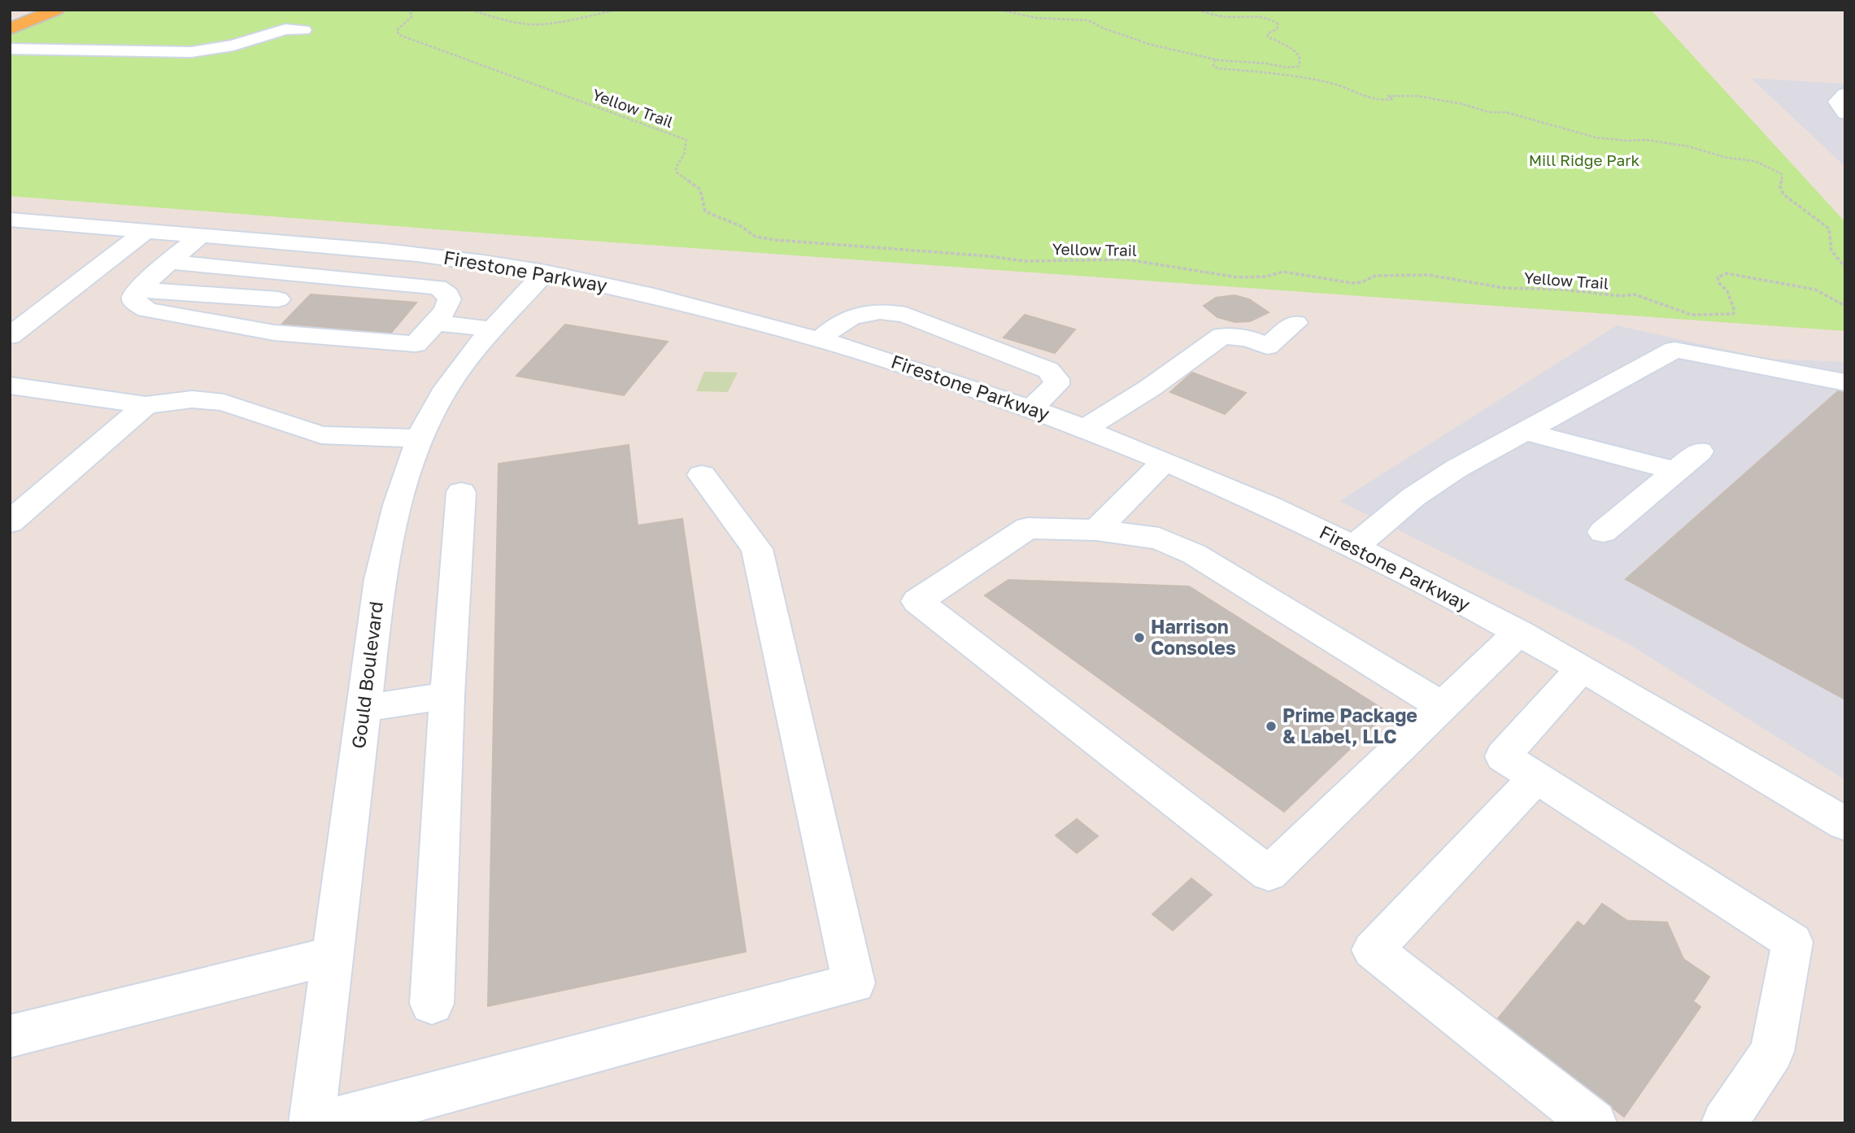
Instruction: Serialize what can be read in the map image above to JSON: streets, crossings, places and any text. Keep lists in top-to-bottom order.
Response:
{
  "streets": {
    "street": ["Firestone Parkway", "Gould Boulevard"],
    "path": ["Yellow Trail"]
  },
  "crossings": [
    ["Firestone Parkway", "Gould Boulevard"]
  ],
  "parks": ["Mill Ridge Park"],
  "places": ["Harrison Consoles", "Prime Package & Label, LLC"]
}
